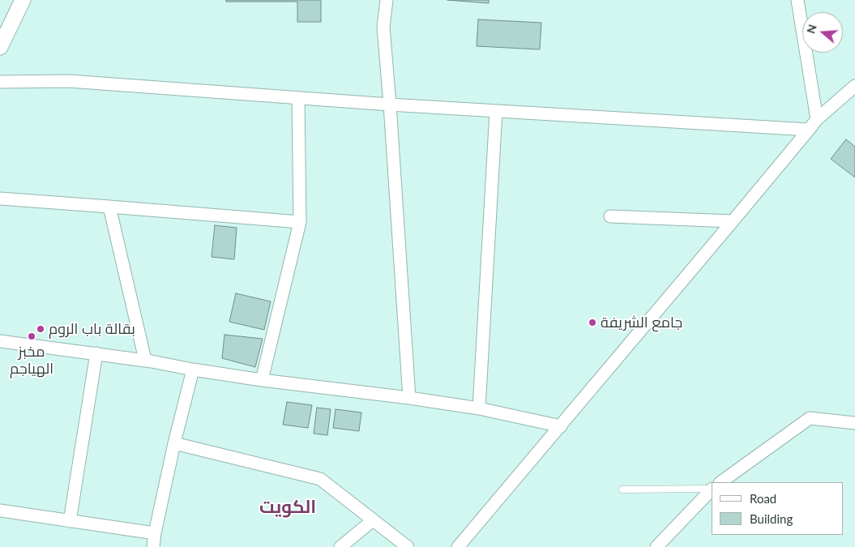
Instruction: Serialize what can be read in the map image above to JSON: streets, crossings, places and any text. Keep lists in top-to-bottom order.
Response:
{
  "districts": ["الكويت"],
  "places": ["جامع الشريفة", "بقالة باب الروم", "مخبز الهياجم"],
  "legend": ["Road", "Building"],
  "north": "left"
}
